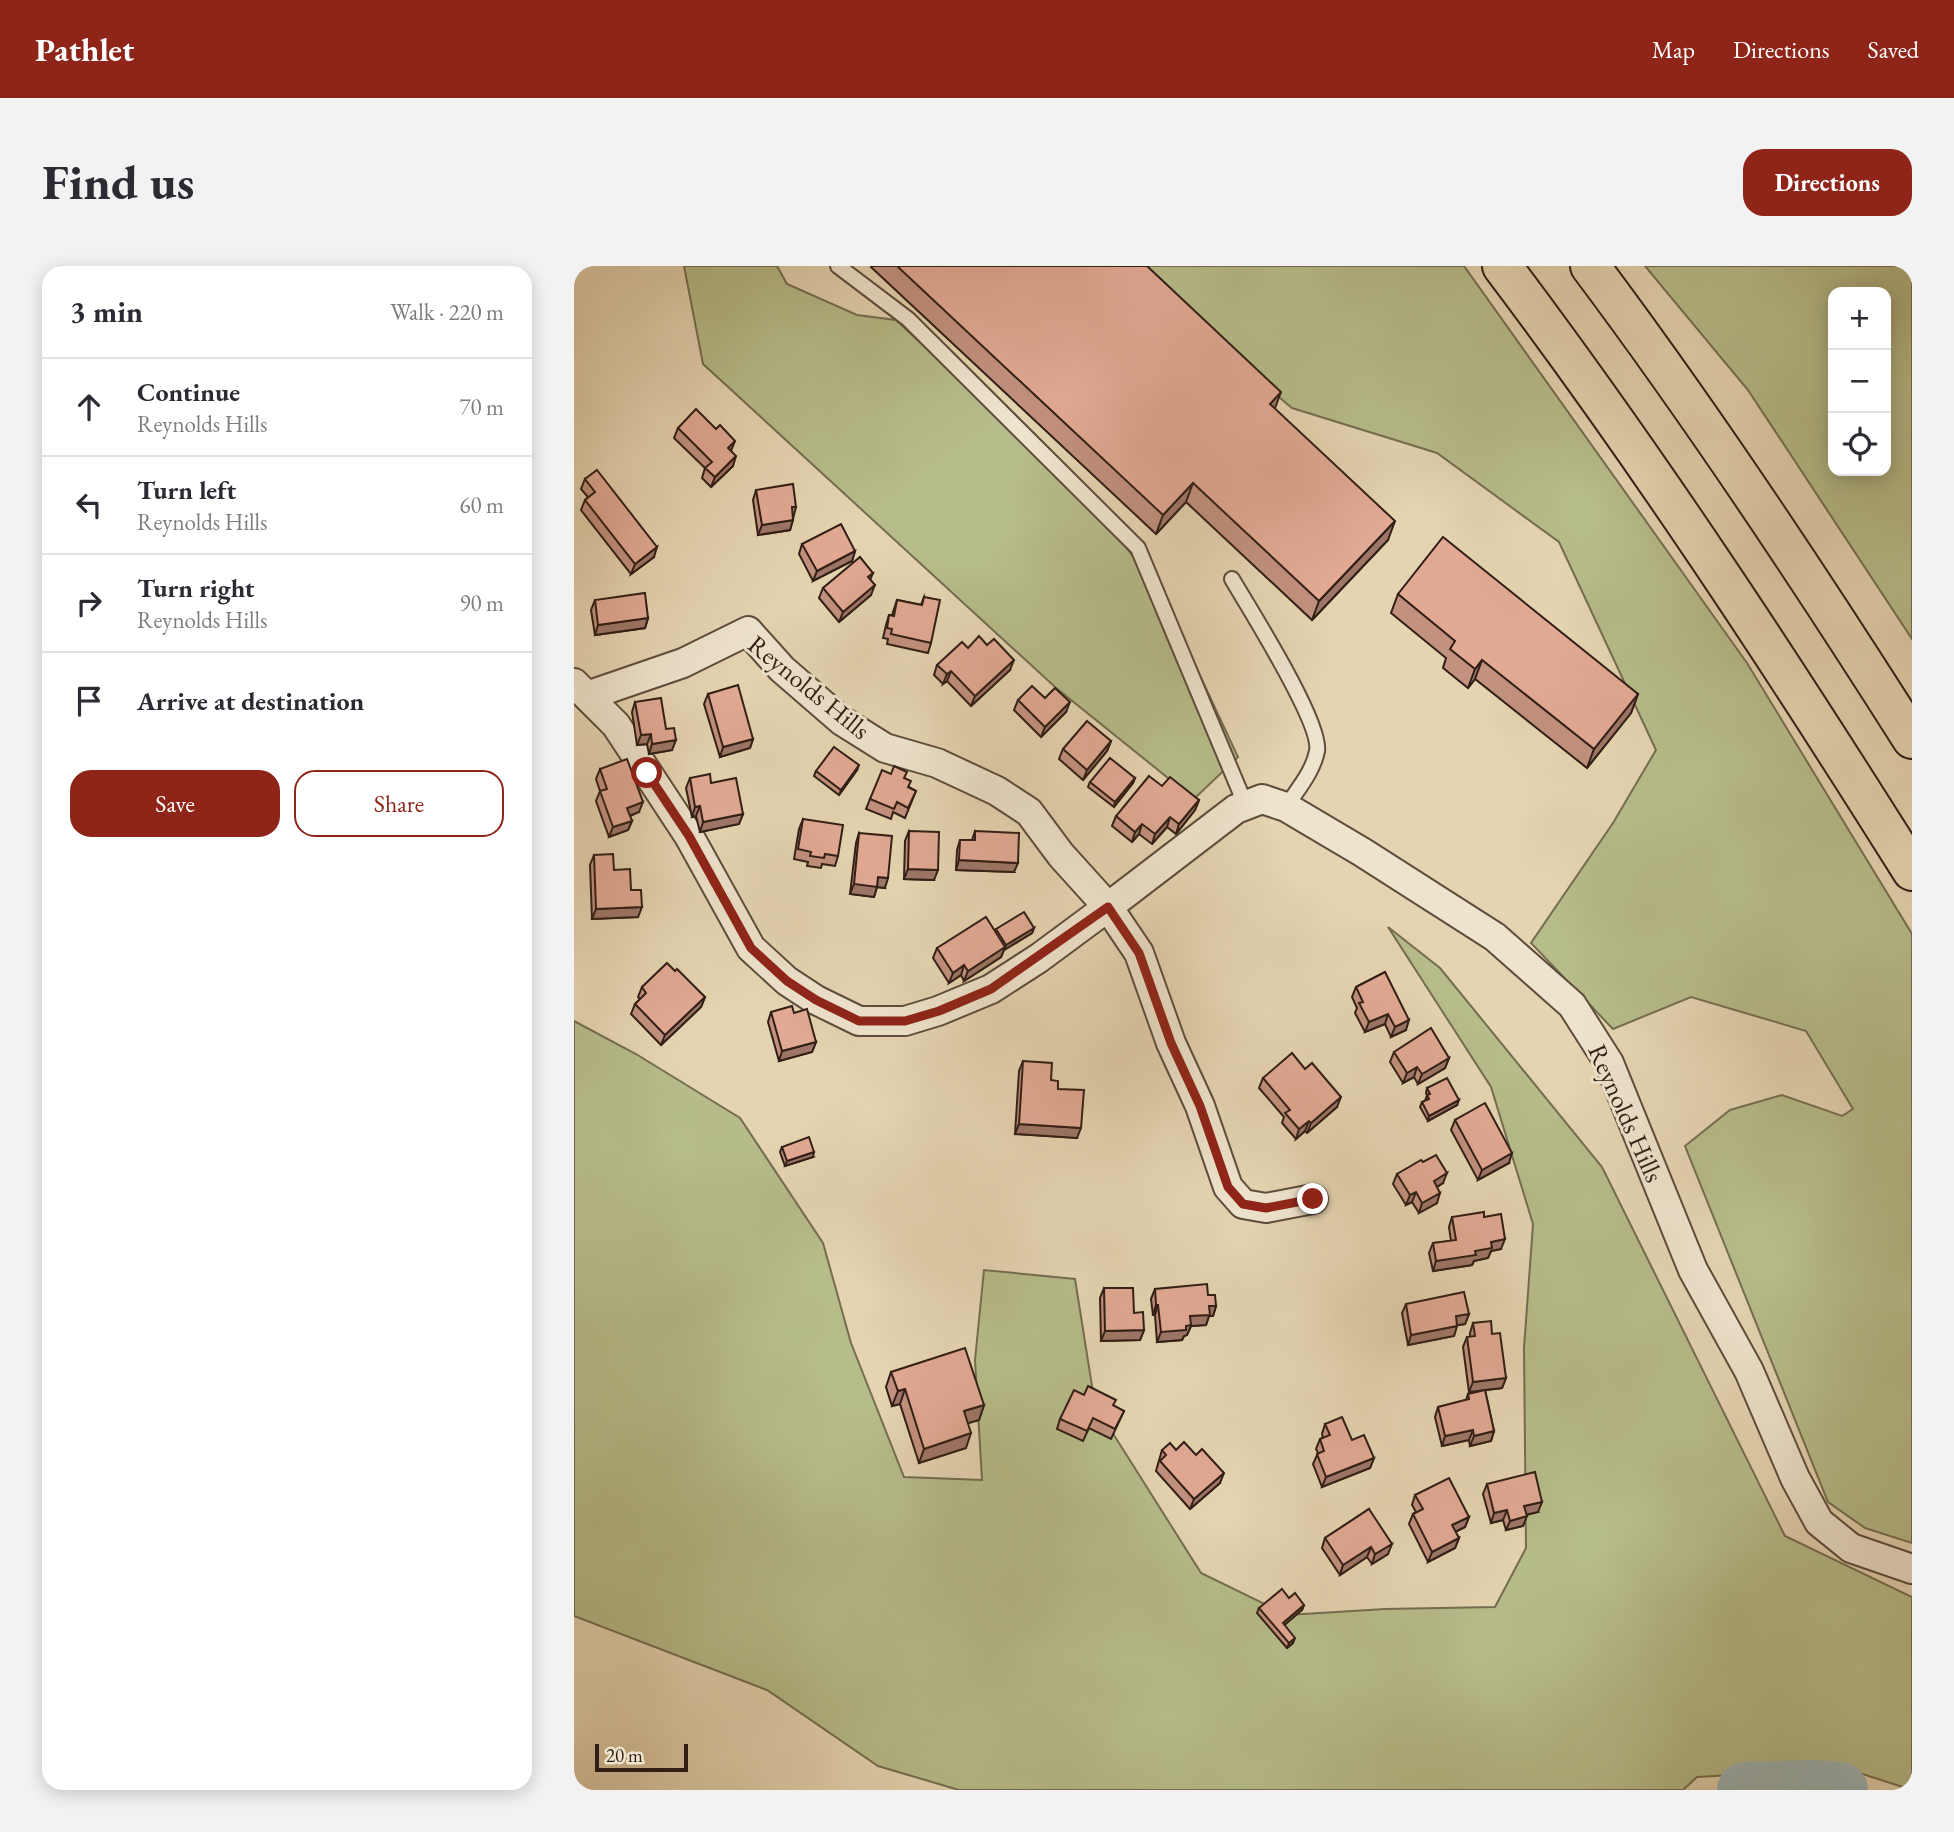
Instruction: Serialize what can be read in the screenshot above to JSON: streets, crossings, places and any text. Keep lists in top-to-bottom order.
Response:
{
  "streets": {
    "street": ["Reynolds Hills"]
  },
  "scale_bar": "20 m",
  "page": {
    "header": "Pathlet",
    "nav": ["Map", "Directions", "Saved"],
    "buttons": [
      "Directions",
      ["Save", "Share"]
    ],
    "title": "Find us",
    "heading": ["3 min", "Walk · 220 m"],
    "map_buttons": ["+", "−"],
    "list": [
      ["Continue", "Reynolds Hills", "70 m"],
      ["Turn left", "Reynolds Hills", "60 m"],
      ["Turn right", "Reynolds Hills", "90 m"],
      "Arrive at destination"
    ],
    "scale": "20 m"
  }
}
